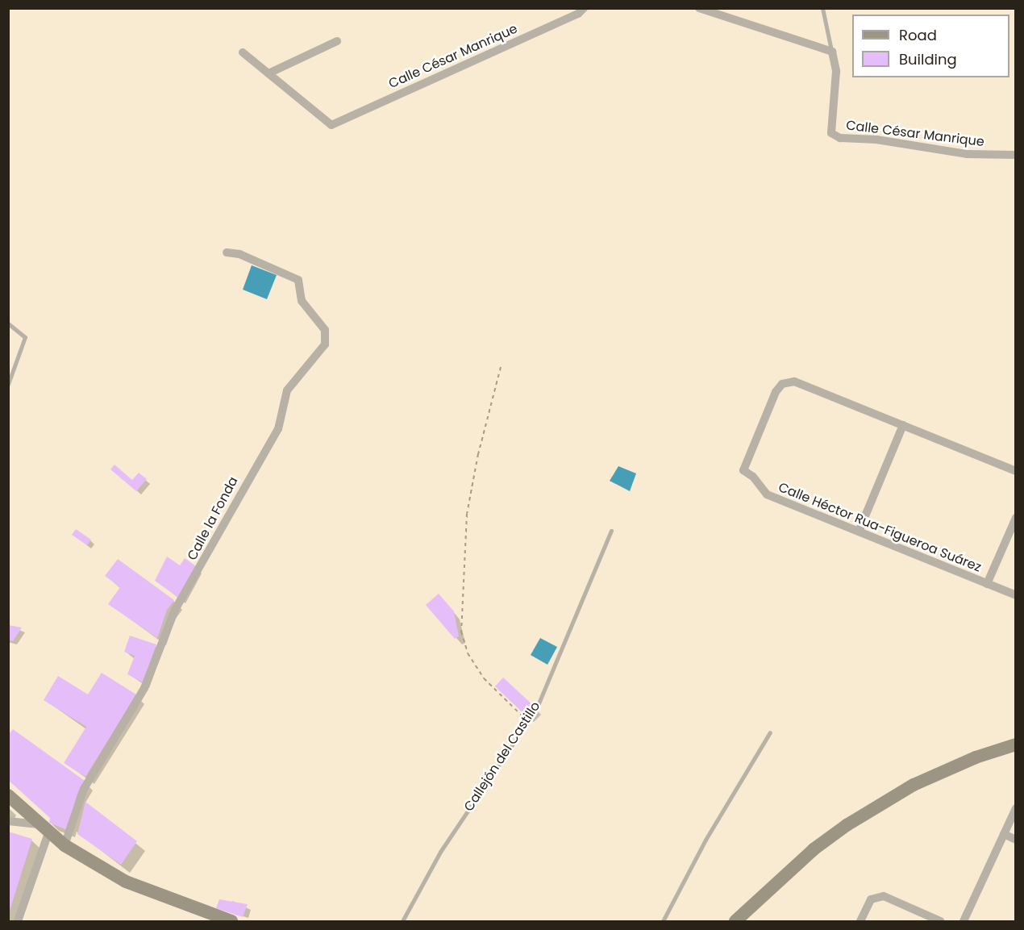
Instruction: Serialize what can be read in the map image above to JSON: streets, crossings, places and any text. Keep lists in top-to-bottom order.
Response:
{
  "streets": {
    "street": ["Calle César Manrique", "Calle la Fonda", "Calle Héctor Rua-Figueroa Suárez"],
    "lane": ["Callejón del Castillo"]
  },
  "legend": ["Road", "Building"]
}
